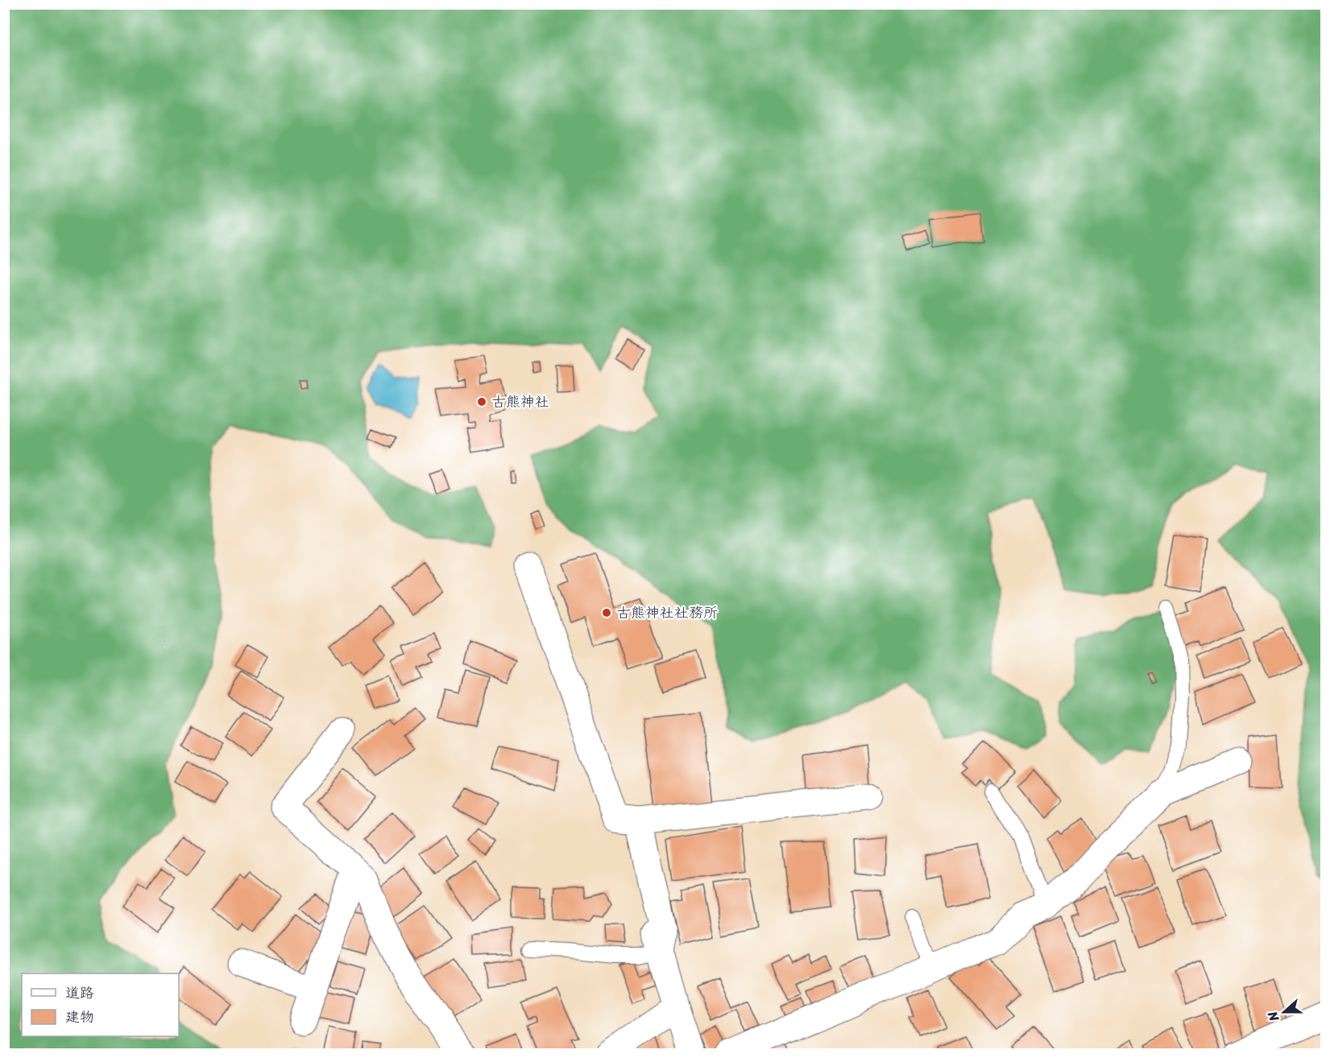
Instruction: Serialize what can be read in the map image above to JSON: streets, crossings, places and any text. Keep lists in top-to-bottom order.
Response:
{
  "places": ["古熊神社", "古熊神社社務所"],
  "legend": ["道路", "建物"],
  "north": "left"
}
